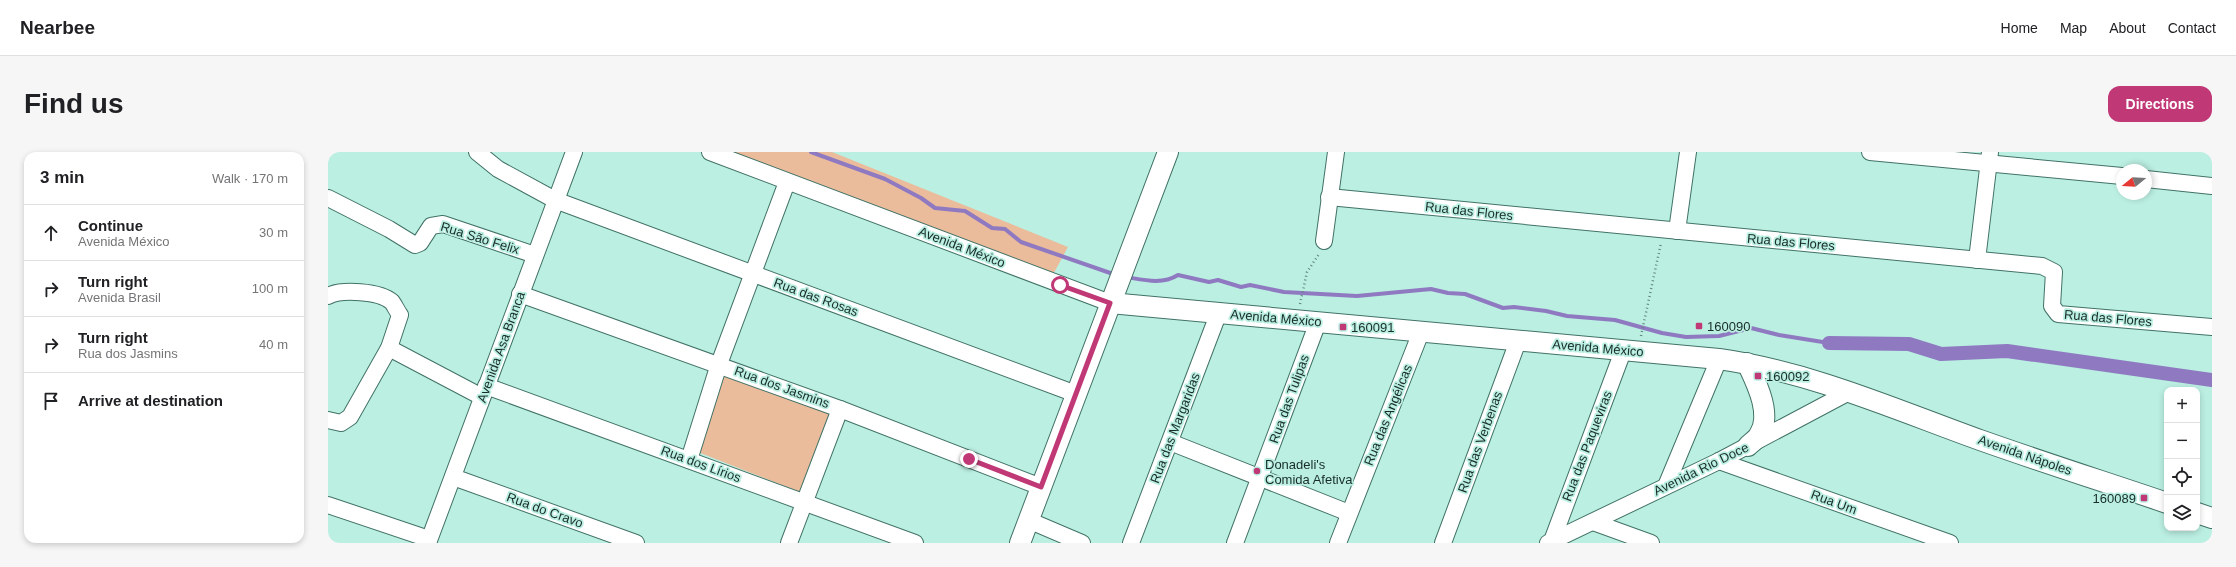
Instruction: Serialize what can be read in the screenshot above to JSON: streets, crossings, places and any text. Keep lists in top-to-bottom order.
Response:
{
  "streets": {
    "main road": ["Avenida México", "Avenida Nápoles"],
    "street": [
      "Rua das Flores",
      "Rua São Felix",
      "Rua das Rosas",
      "Avenida Asa Branca",
      "Rua dos Jasmins",
      "Rua das Tulipas",
      "Rua das Angélicas",
      "Rua das Margaridas",
      "Rua das Verbenas",
      "Rua das Paqueviras",
      "Rua dos Lírios",
      "Avenida Rio Doce",
      "Rua Um",
      "Rua do Cravo"
    ]
  },
  "crossings": [
    ["Rua São Felix", "Avenida Asa Branca"],
    ["Avenida México", "Rua das Tulipas"],
    ["Avenida México", "Rua das Angélicas"],
    ["Avenida México", "Rua das Margaridas"],
    ["Avenida México", "Rua das Verbenas"],
    ["Avenida México", "Rua das Paqueviras"],
    ["Avenida México", "Avenida Nápoles"],
    ["Avenida México", "Avenida Rio Doce"],
    ["Rua das Rosas", "Avenida Asa Branca"],
    ["Avenida Asa Branca", "Rua dos Jasmins"],
    ["Avenida Asa Branca", "Rua dos Lírios"],
    ["Avenida Asa Branca", "Rua do Cravo"],
    ["Rua das Paqueviras", "Avenida Rio Doce"],
    ["Avenida Rio Doce", "Rua Um"]
  ],
  "places": {
    "transit": [
      "160090",
      "160091",
      "160092",
      "160089"
    ],
    "other": ["Donadeli's Comida Afetiva"]
  },
  "north": "left",
  "page": {
    "header": "Nearbee",
    "nav": [
      "Home",
      "Map",
      "About",
      "Contact"
    ],
    "buttons": "Directions",
    "title": "Find us",
    "heading": ["3 min", "Walk · 170 m"],
    "list": [
      ["Continue", "Avenida México", "30 m"],
      ["Turn right", "Avenida Brasil", "100 m"],
      ["Turn right", "Rua dos Jasmins", "40 m"],
      "Arrive at destination"
    ],
    "map_buttons": ["+", "−"]
  }
}
